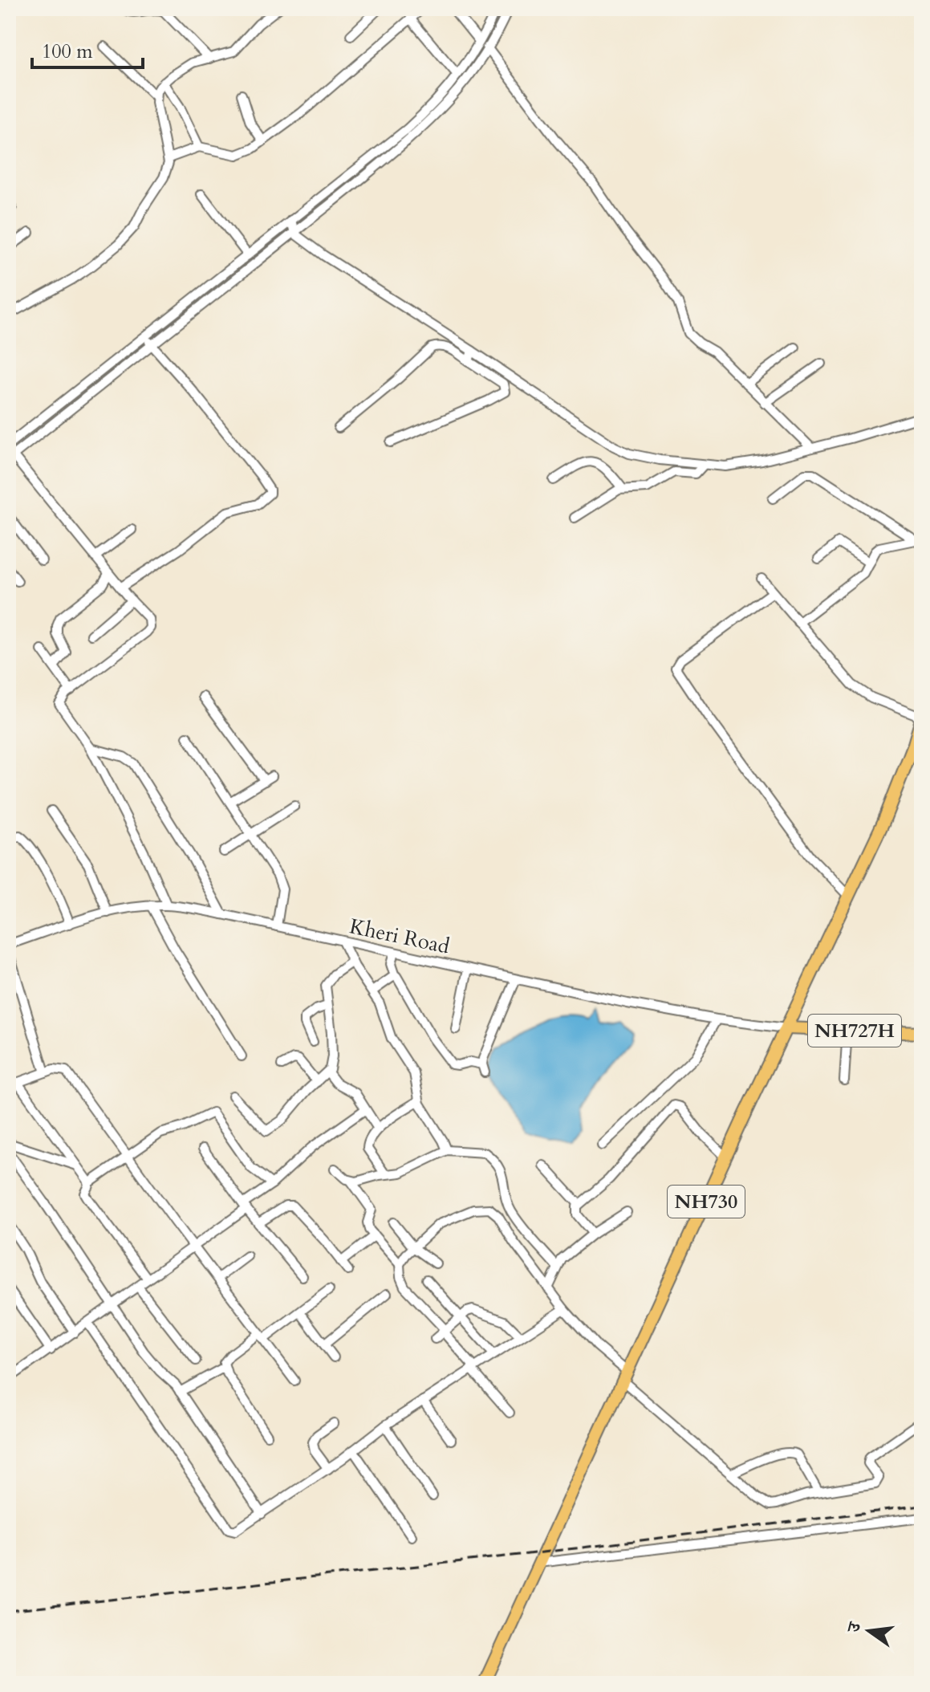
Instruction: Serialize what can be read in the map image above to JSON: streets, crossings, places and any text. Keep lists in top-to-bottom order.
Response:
{
  "streets": {
    "highway": ["NH727H", "NH730"],
    "street": ["Kheri Road"]
  },
  "crossings": [
    ["Kheri Road", "NH727H"],
    ["Kheri Road", "NH730"],
    ["NH727H", "NH730"]
  ],
  "scale_bar": "100 m",
  "north": "left"
}
